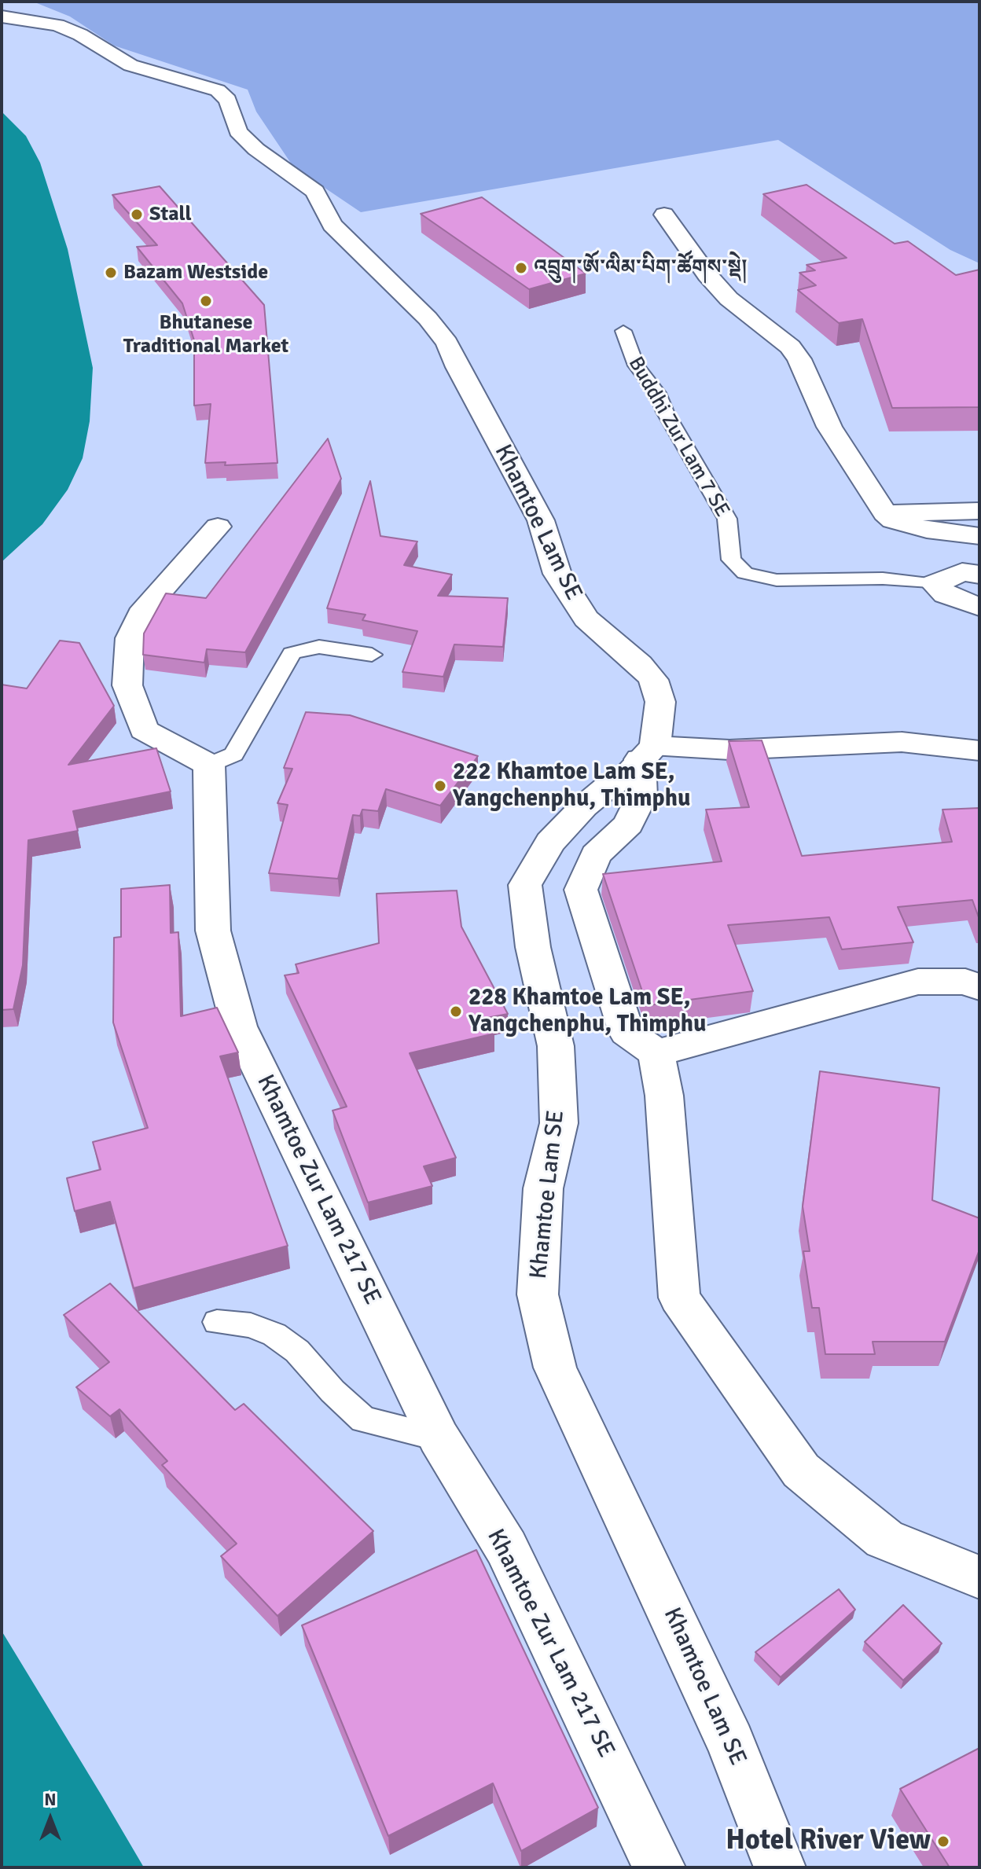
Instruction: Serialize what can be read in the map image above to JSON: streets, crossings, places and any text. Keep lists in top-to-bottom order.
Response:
{
  "streets": {
    "street": ["Khamtoe Lam SE", "Khamtoe Zur Lam 217 SE"],
    "lane": ["Buddhi Zur Lam 7 SE"]
  },
  "places": [
    "Stall",
    "འབྲུག་ཨོ་ལིམ་པིག་ཚོགས་སྡེ།",
    "Bazam Westside",
    "Bhutanese Traditional Market",
    "222 Khamtoe Lam SE, Yangchenphu, Thimphu",
    "228 Khamtoe Lam SE, Yangchenphu, Thimphu",
    "Hotel River View"
  ],
  "north": "top"
}
